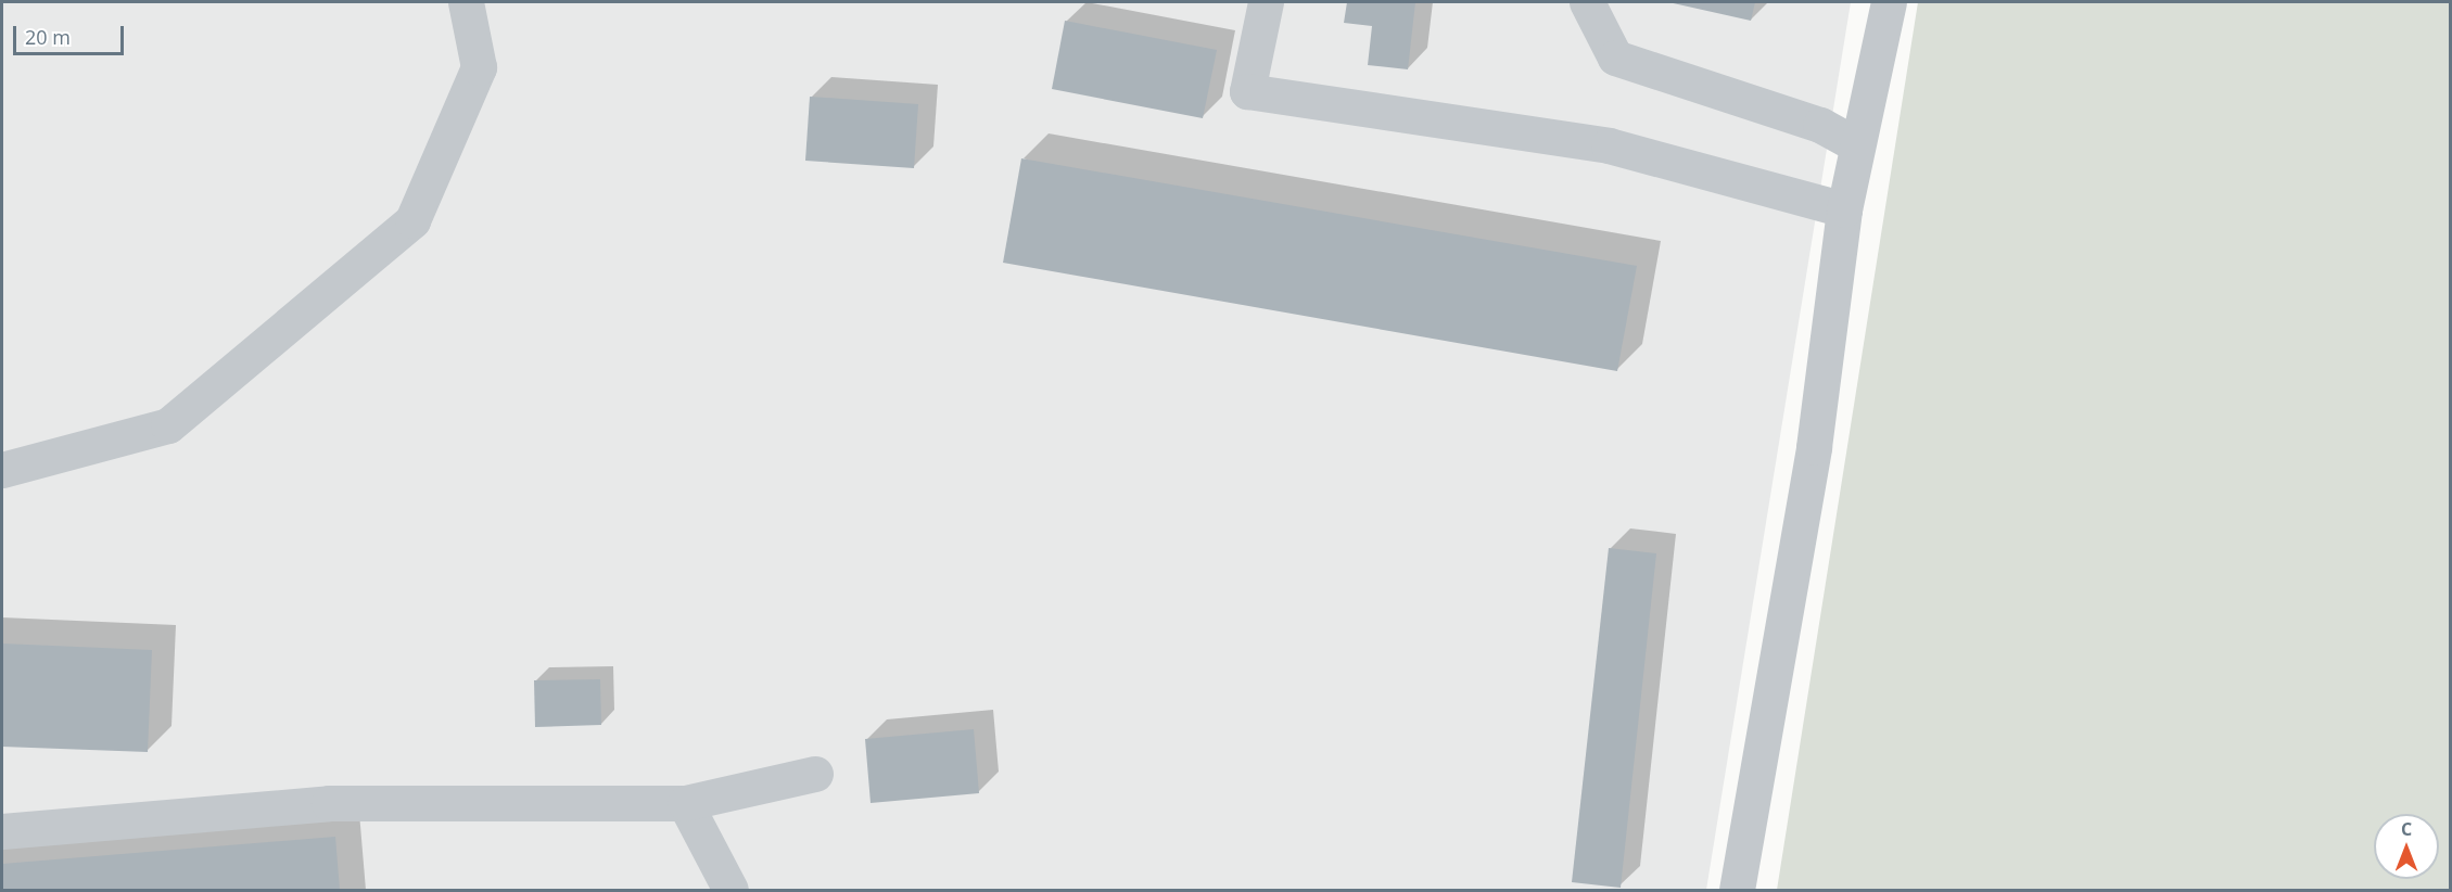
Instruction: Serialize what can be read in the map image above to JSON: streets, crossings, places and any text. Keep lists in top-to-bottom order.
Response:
{
  "scale_bar": "20 m",
  "north": "top"
}
